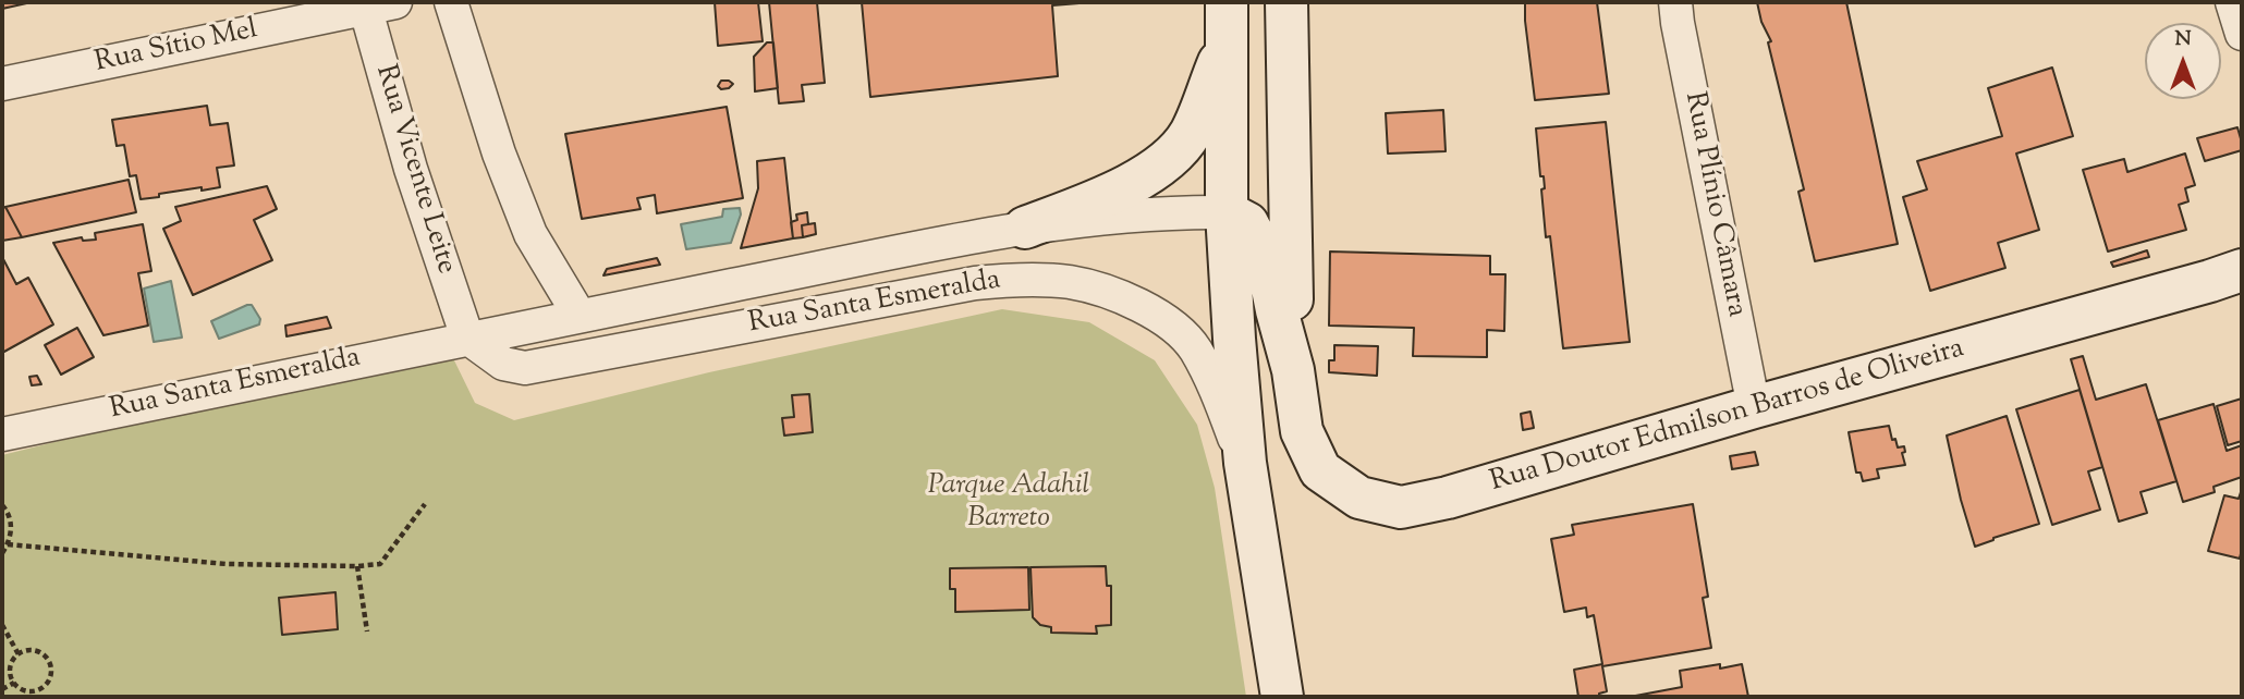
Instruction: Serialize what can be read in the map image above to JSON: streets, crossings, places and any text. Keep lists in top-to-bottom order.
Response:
{
  "streets": {
    "street": [
      "Rua Sítio Mel",
      "Rua Vicente Leite",
      "Rua Plínio Câmara",
      "Rua Santa Esmeralda",
      "Rua Doutor Edmilson Barros de Oliveira"
    ]
  },
  "crossings": [
    ["Rua Sítio Mel", "Rua Vicente Leite"],
    ["Rua Vicente Leite", "Rua Santa Esmeralda"],
    ["Rua Plínio Câmara", "Rua Doutor Edmilson Barros de Oliveira"]
  ],
  "parks": ["Parque Adahil Barreto"],
  "north": "top"
}
